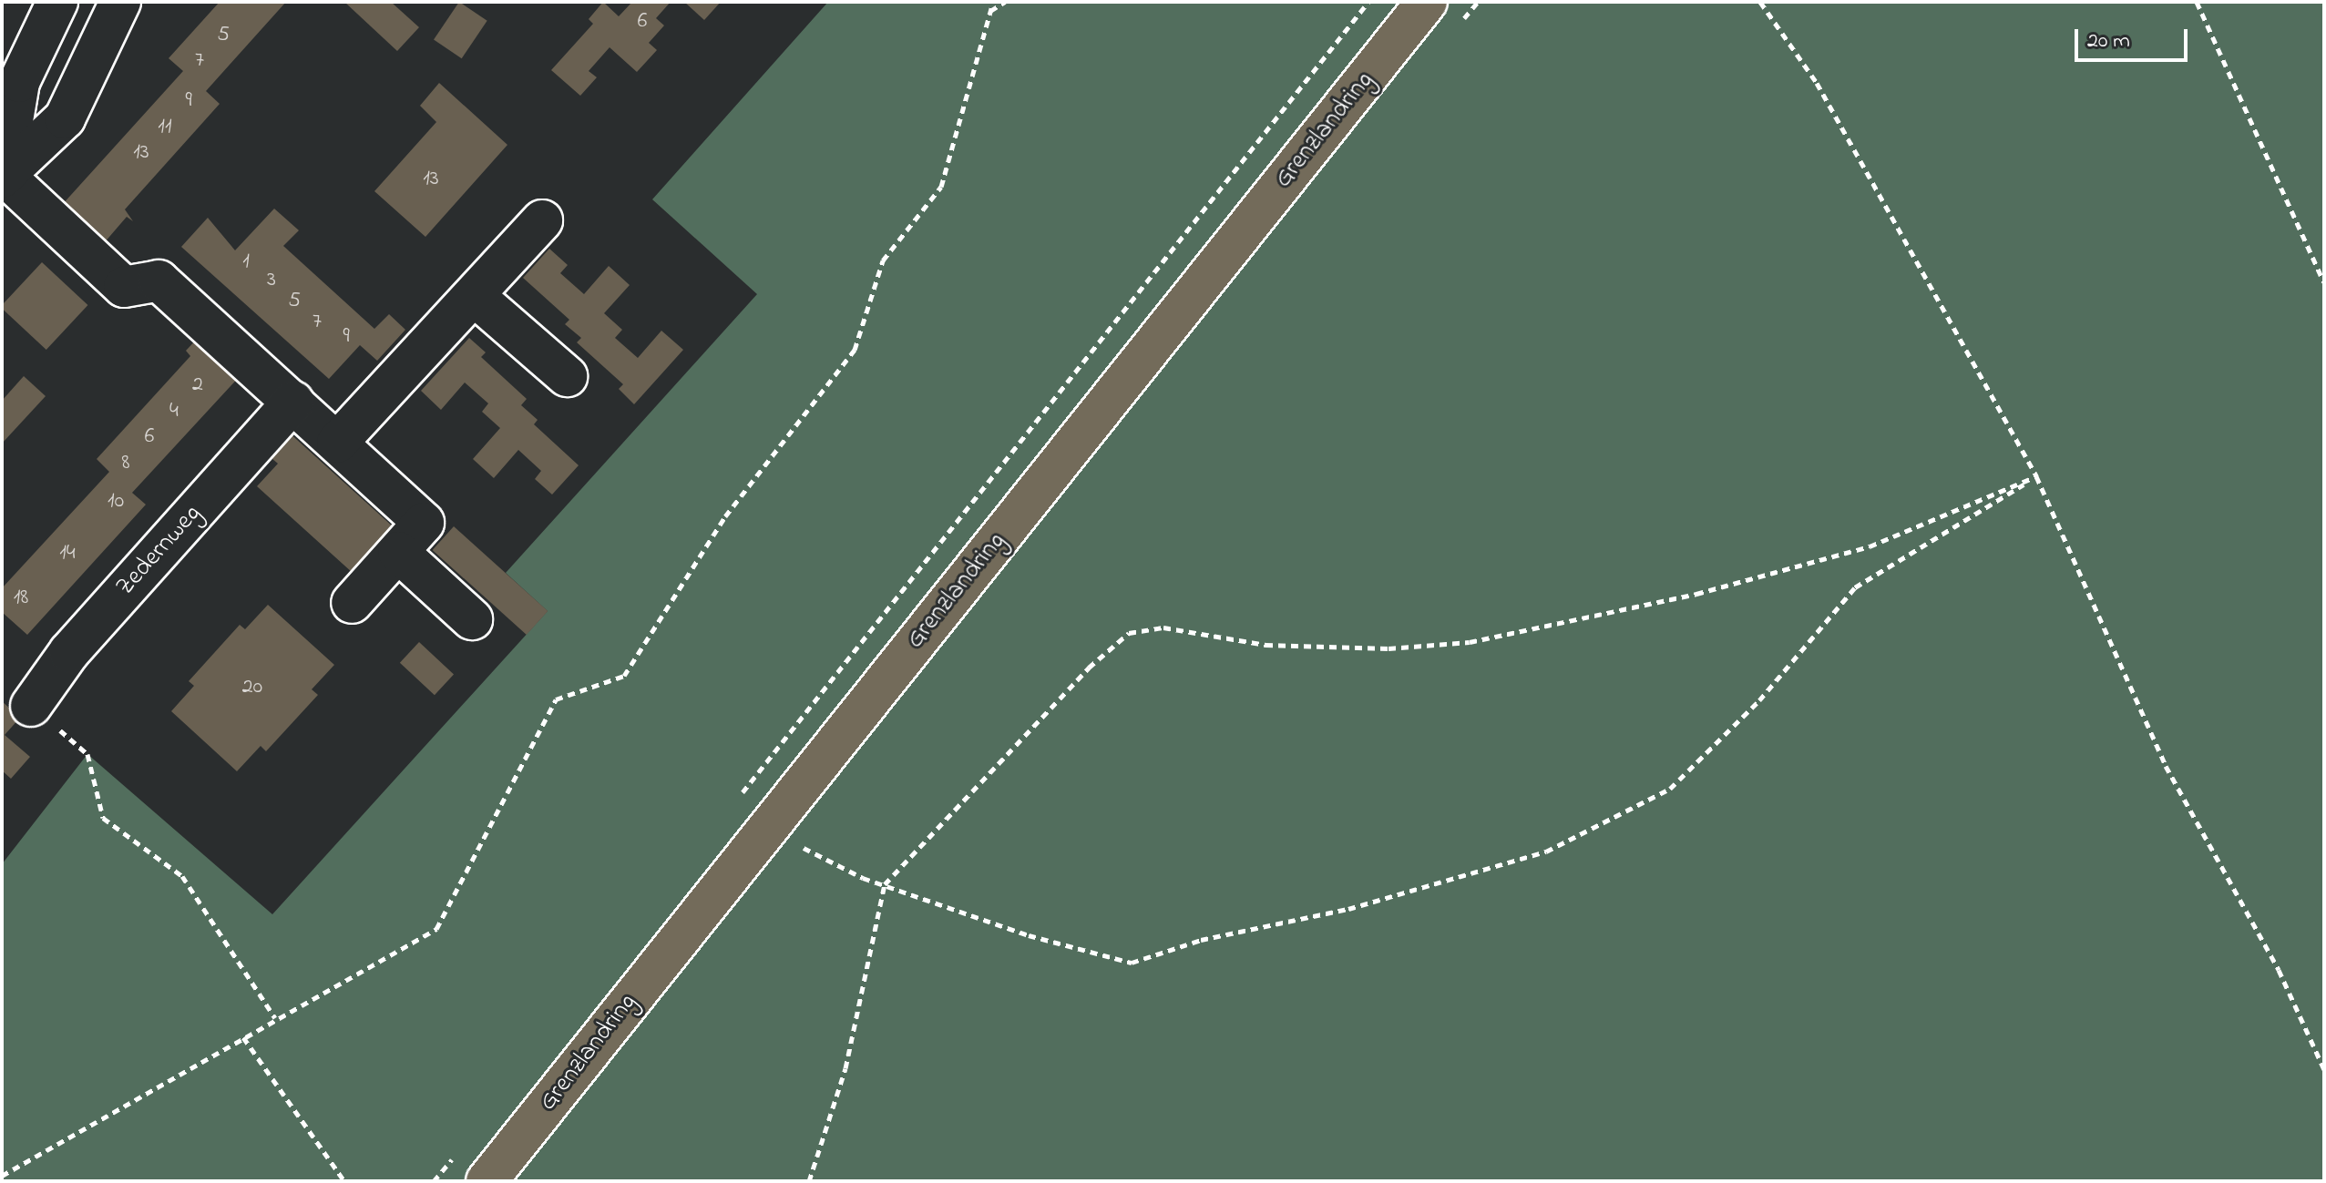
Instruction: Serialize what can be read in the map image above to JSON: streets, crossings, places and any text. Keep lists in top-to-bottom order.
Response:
{
  "streets": {
    "main road": ["Grenzlandring"],
    "street": ["Zedernweg"]
  },
  "house_numbers": [
    "6",
    "5",
    "7",
    "9",
    "11",
    "13",
    "13",
    "1",
    "3",
    "5",
    "7",
    "9",
    "2",
    "4",
    "6",
    "8",
    "10",
    "14",
    "18",
    "20"
  ],
  "scale_bar": "20 m"
}
